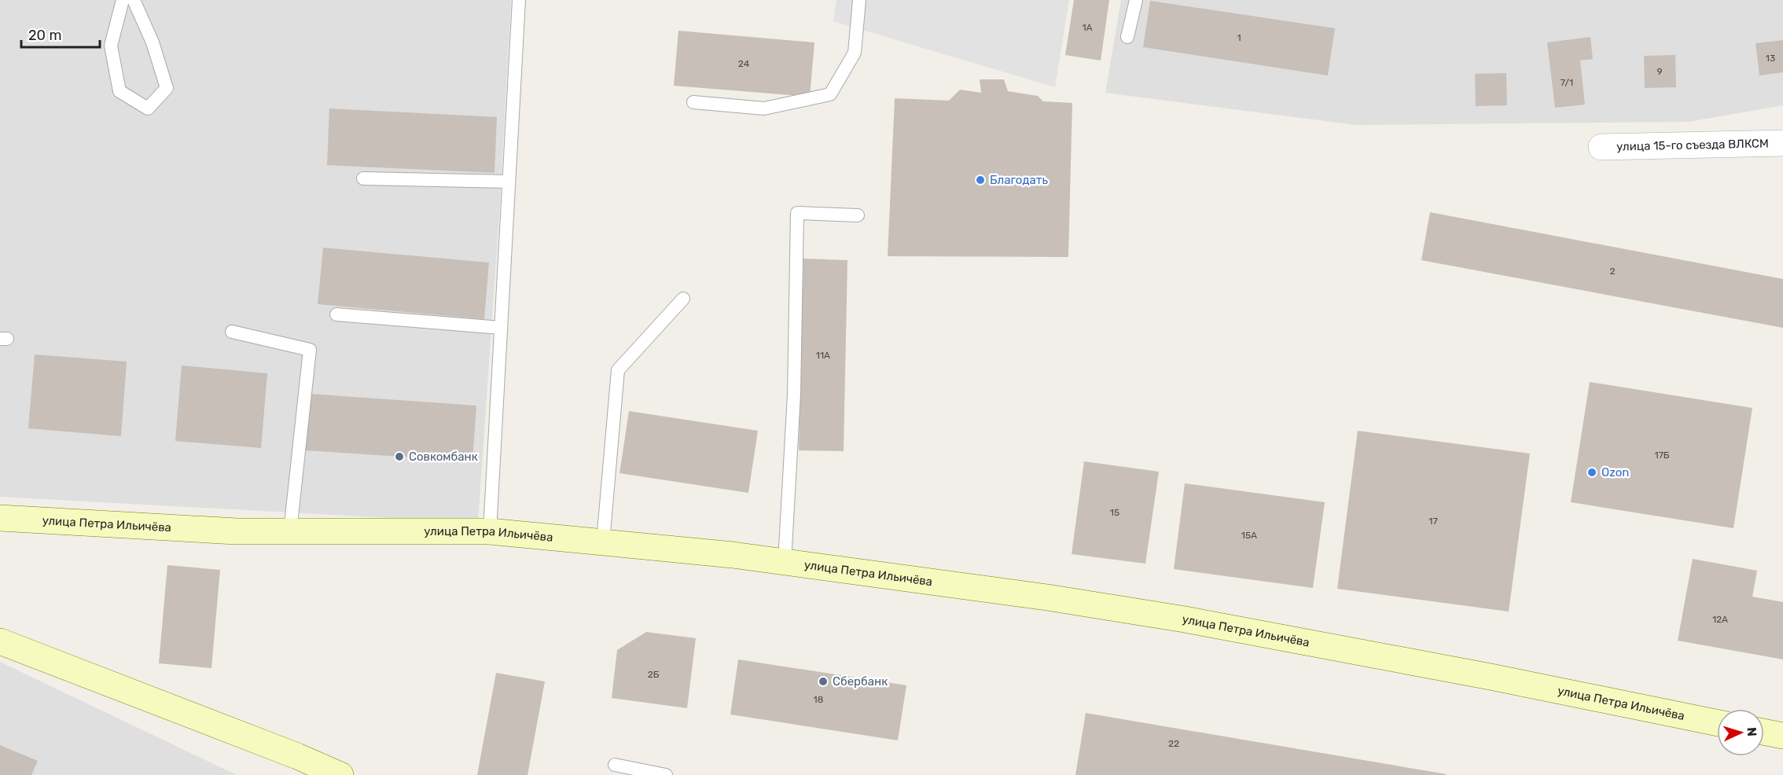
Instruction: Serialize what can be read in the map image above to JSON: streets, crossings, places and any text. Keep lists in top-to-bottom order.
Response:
{
  "streets": {
    "main road": ["улица Петра Ильичёва"],
    "street": ["улица 15-го съезда ВЛКСМ"]
  },
  "places": [
    "Благодать",
    "Совкомбанк",
    "Ozon",
    "Сбербанк"
  ],
  "house_numbers": [
    "1А",
    "1",
    "13",
    "24",
    "9",
    "7/1",
    "2",
    "11А",
    "17Б",
    "15",
    "17",
    "15А",
    "12А",
    "2Б",
    "18",
    "22"
  ],
  "scale_bar": "20 m",
  "north": "right"
}
